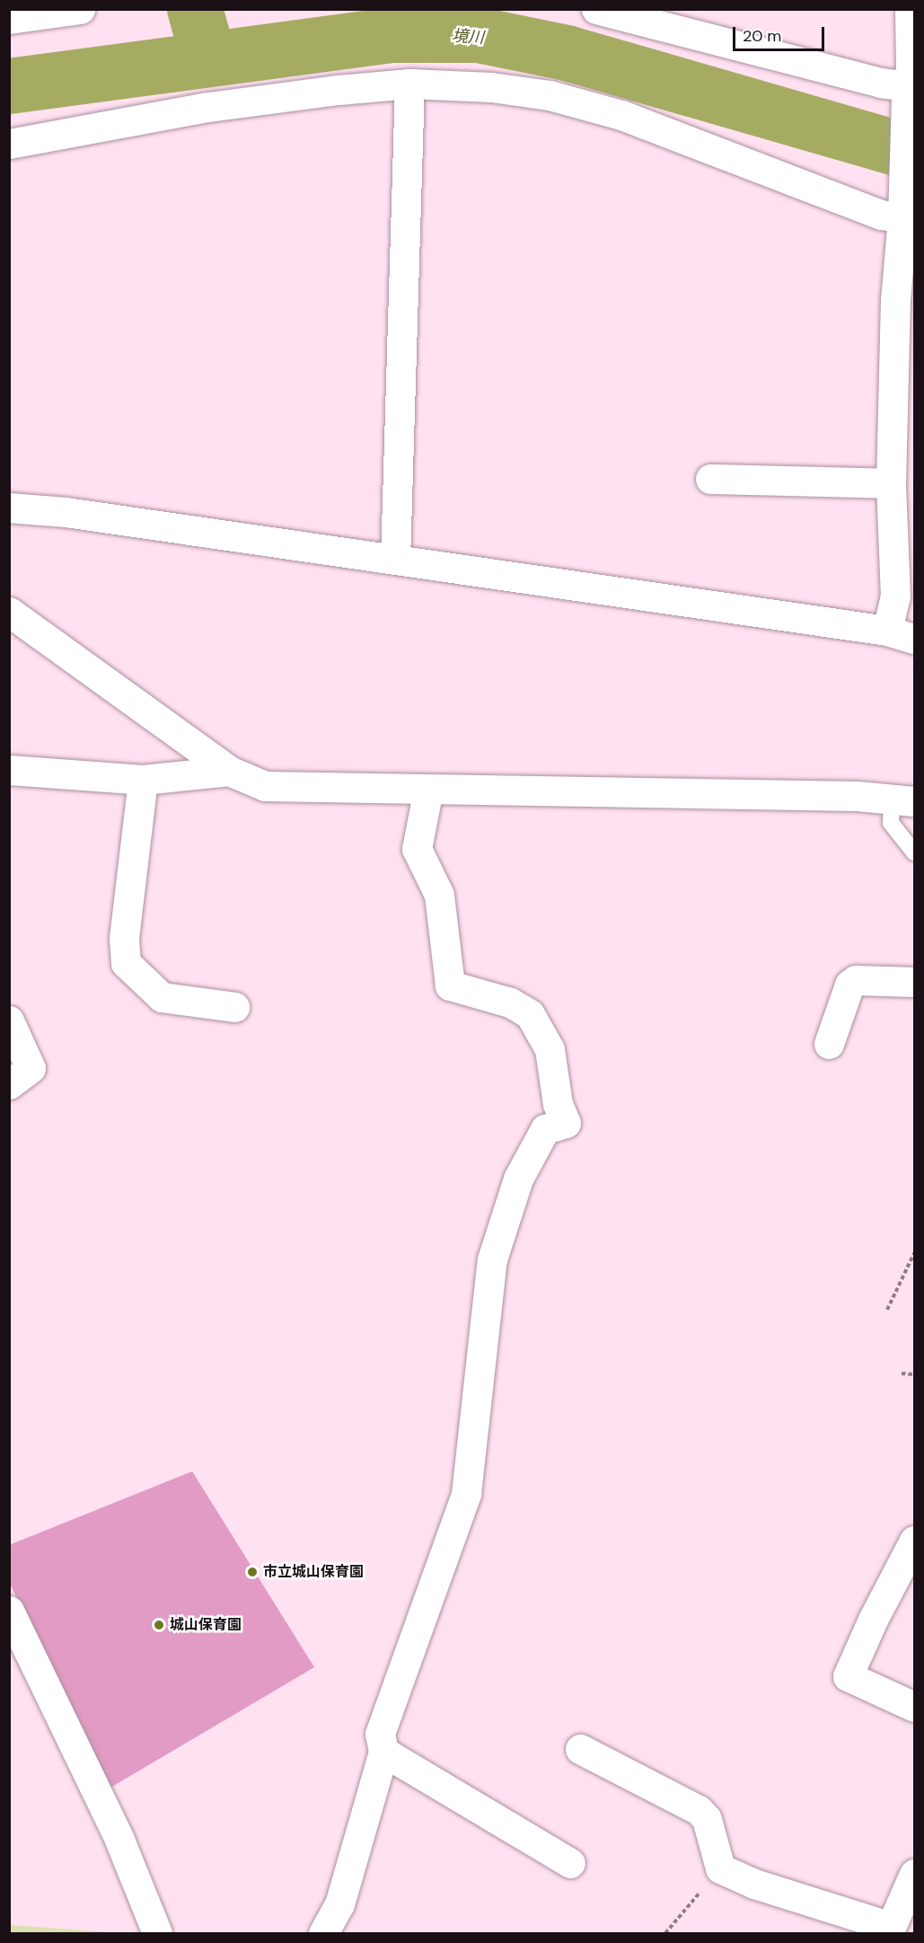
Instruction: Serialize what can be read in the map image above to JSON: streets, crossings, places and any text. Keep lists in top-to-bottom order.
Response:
{
  "water": ["境川"],
  "places": ["市立城山保育園", "城山保育園"],
  "scale_bar": "20 m"
}
